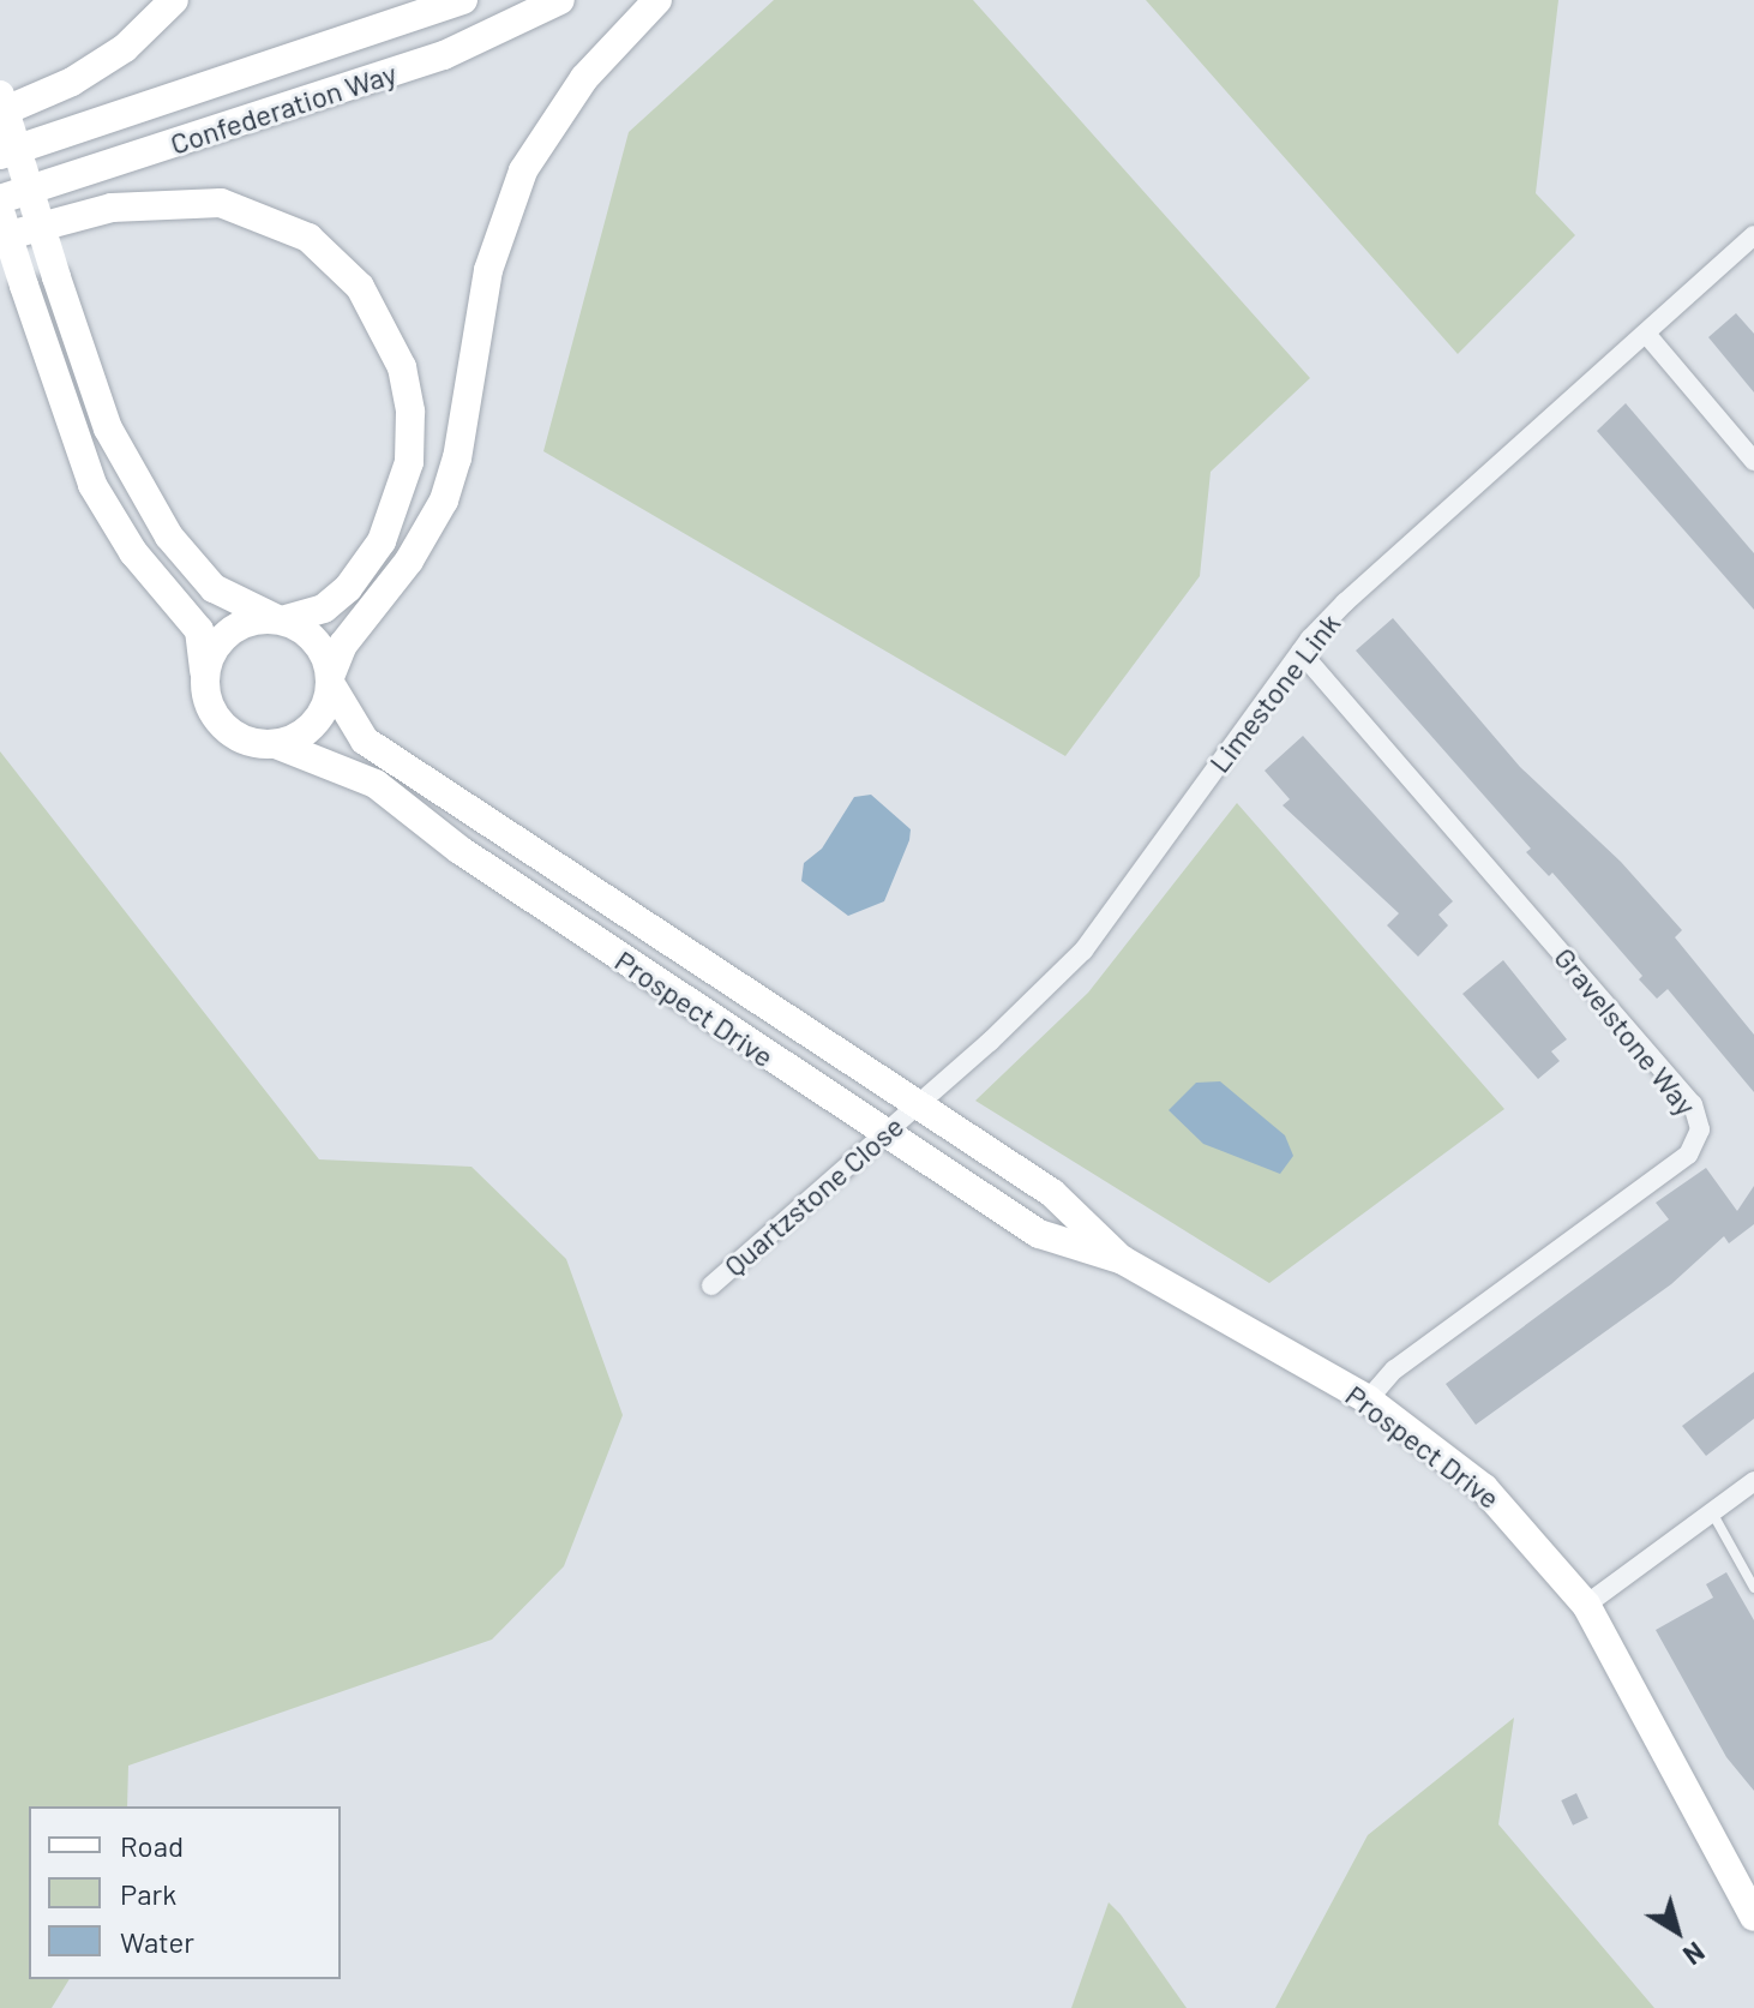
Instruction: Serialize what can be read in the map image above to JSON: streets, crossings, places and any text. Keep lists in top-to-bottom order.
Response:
{
  "streets": {
    "street": [
      "Confederation Way",
      "Limestone Link",
      "Prospect Drive",
      "Gravelstone Way",
      "Quartzstone Close"
    ]
  },
  "crossings": [
    ["Limestone Link", "Prospect Drive"],
    ["Limestone Link", "Gravelstone Way"],
    ["Limestone Link", "Quartzstone Close"],
    ["Prospect Drive", "Gravelstone Way"],
    ["Prospect Drive", "Quartzstone Close"]
  ],
  "legend": ["Road", "Park", "Water"],
  "north": "bottom right"
}
